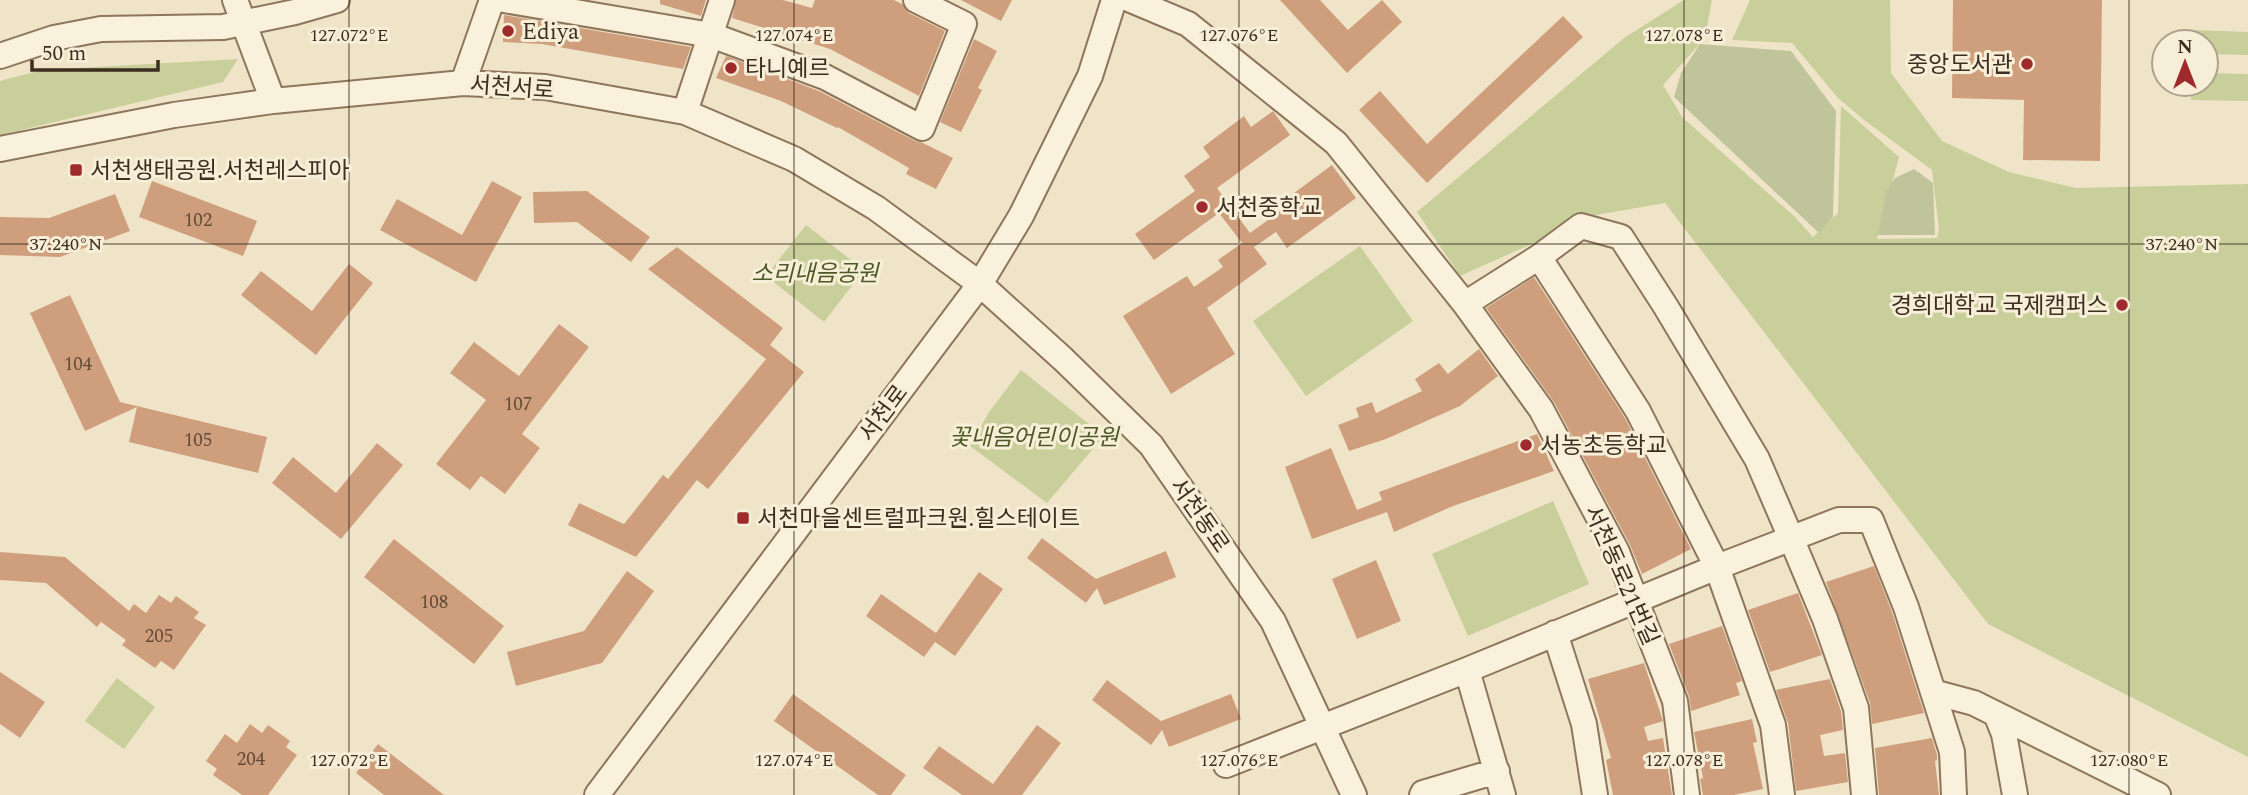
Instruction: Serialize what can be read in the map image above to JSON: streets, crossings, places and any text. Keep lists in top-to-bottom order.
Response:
{
  "streets": {
    "street": [
      "서천서로",
      "서천로",
      "서천동로",
      "서천동로21번길"
    ]
  },
  "crossings": [
    ["서천서로", "서천로"],
    ["서천서로", "서천동로"],
    ["서천로", "서천동로"]
  ],
  "parks": ["소리내음공원", "꽃내음어린이공원"],
  "places": {
    "other": [
      "Ediya",
      "중앙도서관",
      "타니예르",
      "서천중학교",
      "경희대학교 국제캠퍼스",
      "서농초등학교"
    ],
    "transit": ["서천생태공원.서천레스피아", "서천마을센트럴파크원.힐스테이트"]
  },
  "house_numbers": [
    "102",
    "104",
    "107",
    "105",
    "108",
    "205",
    "204"
  ],
  "scale_bar": "50 m",
  "north": "top",
  "coordinates": [
    "127.072°E",
    "127.074°E",
    "127.076°E",
    "127.078°E",
    "37.240°N",
    "127.080°E"
  ]
}
